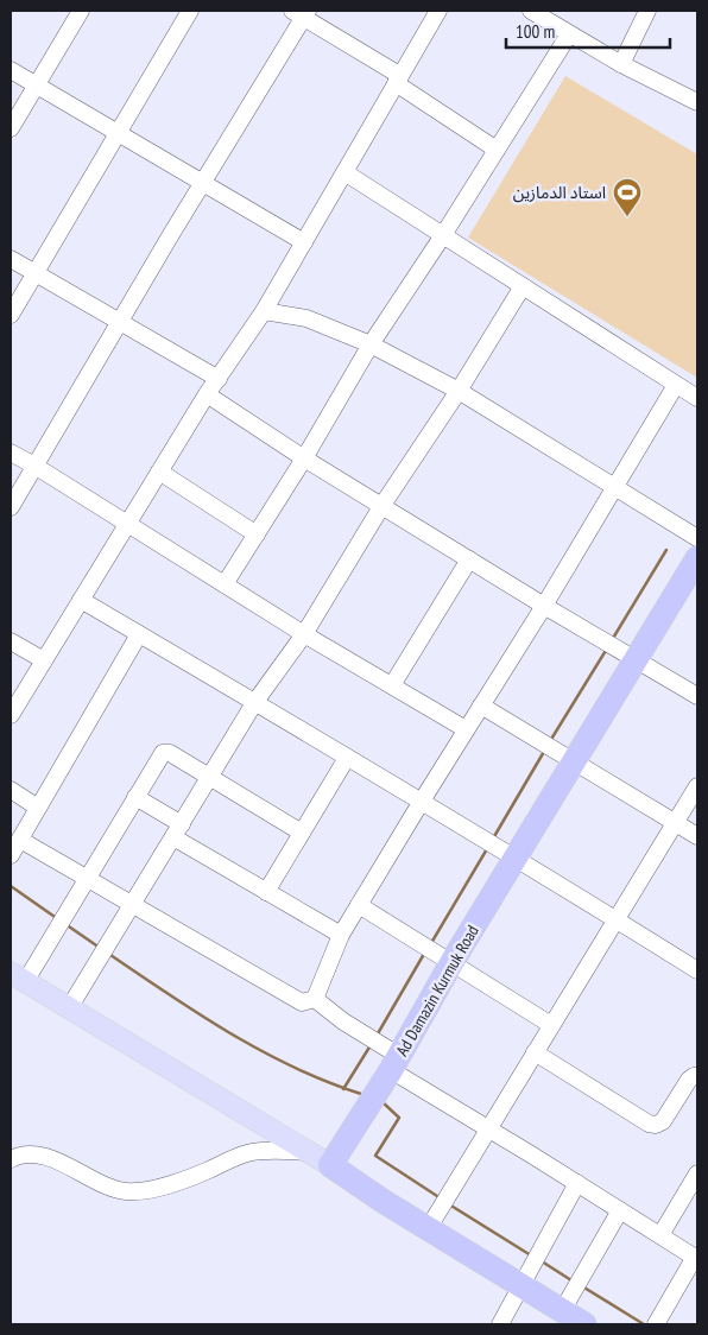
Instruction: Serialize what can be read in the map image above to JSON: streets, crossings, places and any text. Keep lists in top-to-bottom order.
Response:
{
  "streets": {
    "highway": ["Ad Damazin Kurmuk Road"]
  },
  "places": {
    "sports": ["استاد الدمازين"]
  },
  "scale_bar": "100 m"
}
